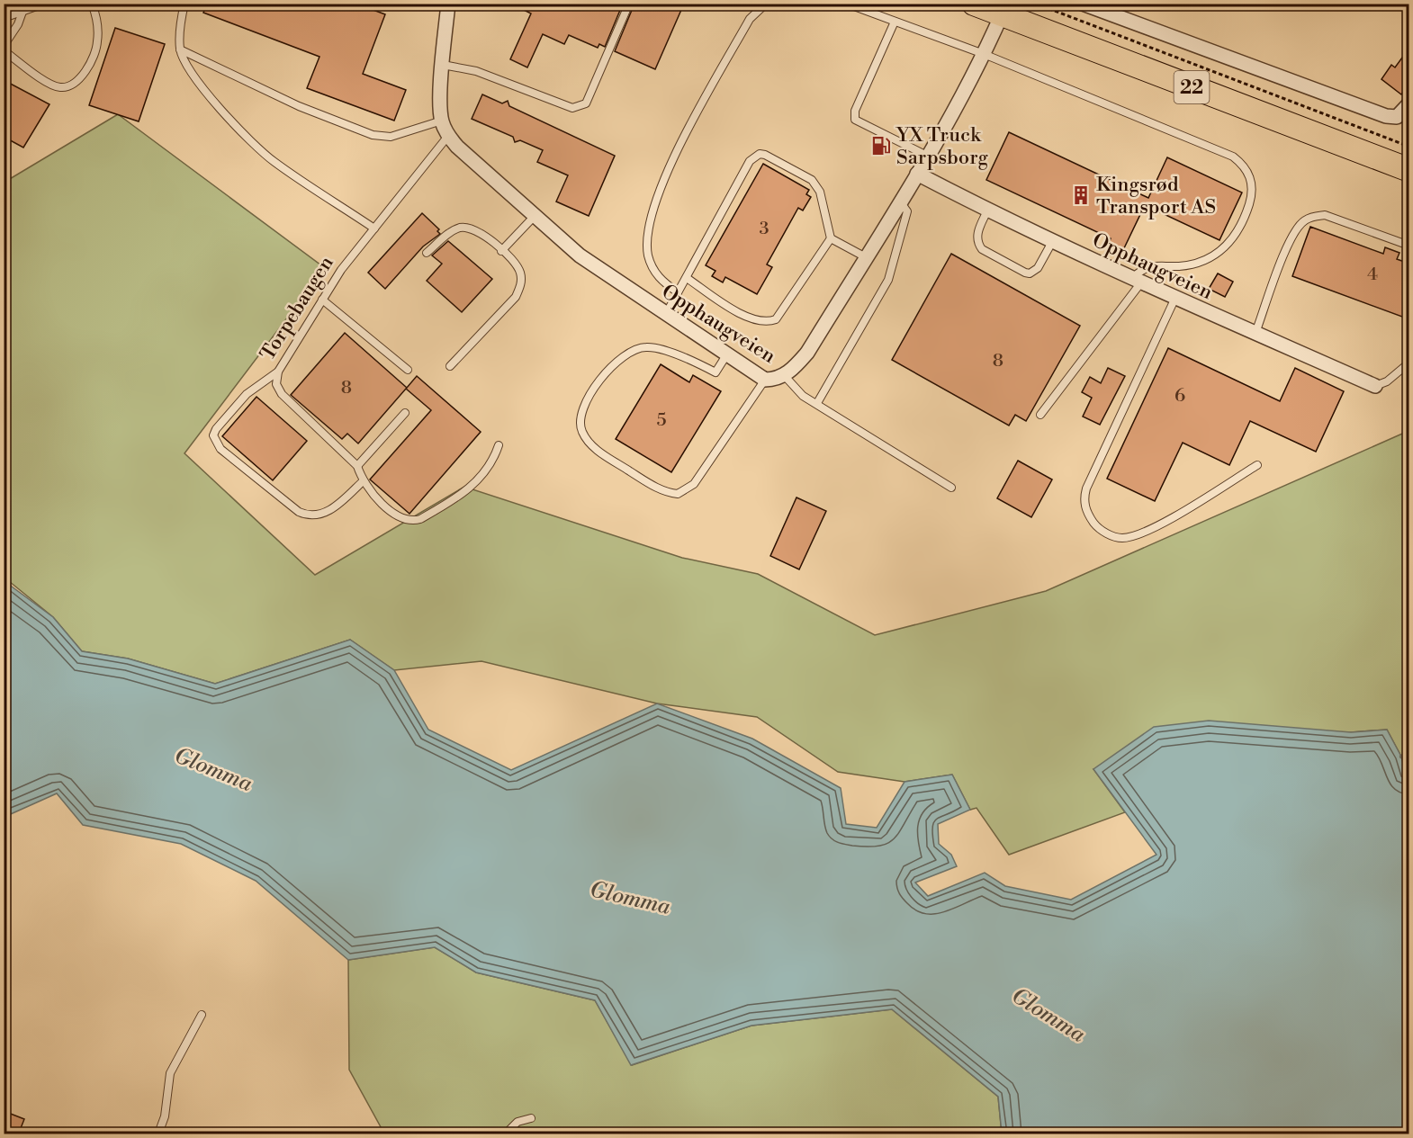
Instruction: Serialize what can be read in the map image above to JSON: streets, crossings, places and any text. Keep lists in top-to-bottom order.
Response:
{
  "streets": {
    "highway": ["22"],
    "street": ["Opphaugveien"],
    "lane": ["Torpebaugen"]
  },
  "crossings": [
    ["22", "Opphaugveien"],
    ["Opphaugveien", "Torpebaugen"]
  ],
  "water": ["Glomma"],
  "places": {
    "fuel station": ["YX Truck Sarpsborg"],
    "building": ["Kingsrød Transport AS"]
  },
  "house_numbers": [
    "3",
    "4",
    "8",
    "8",
    "6",
    "5"
  ]
}
